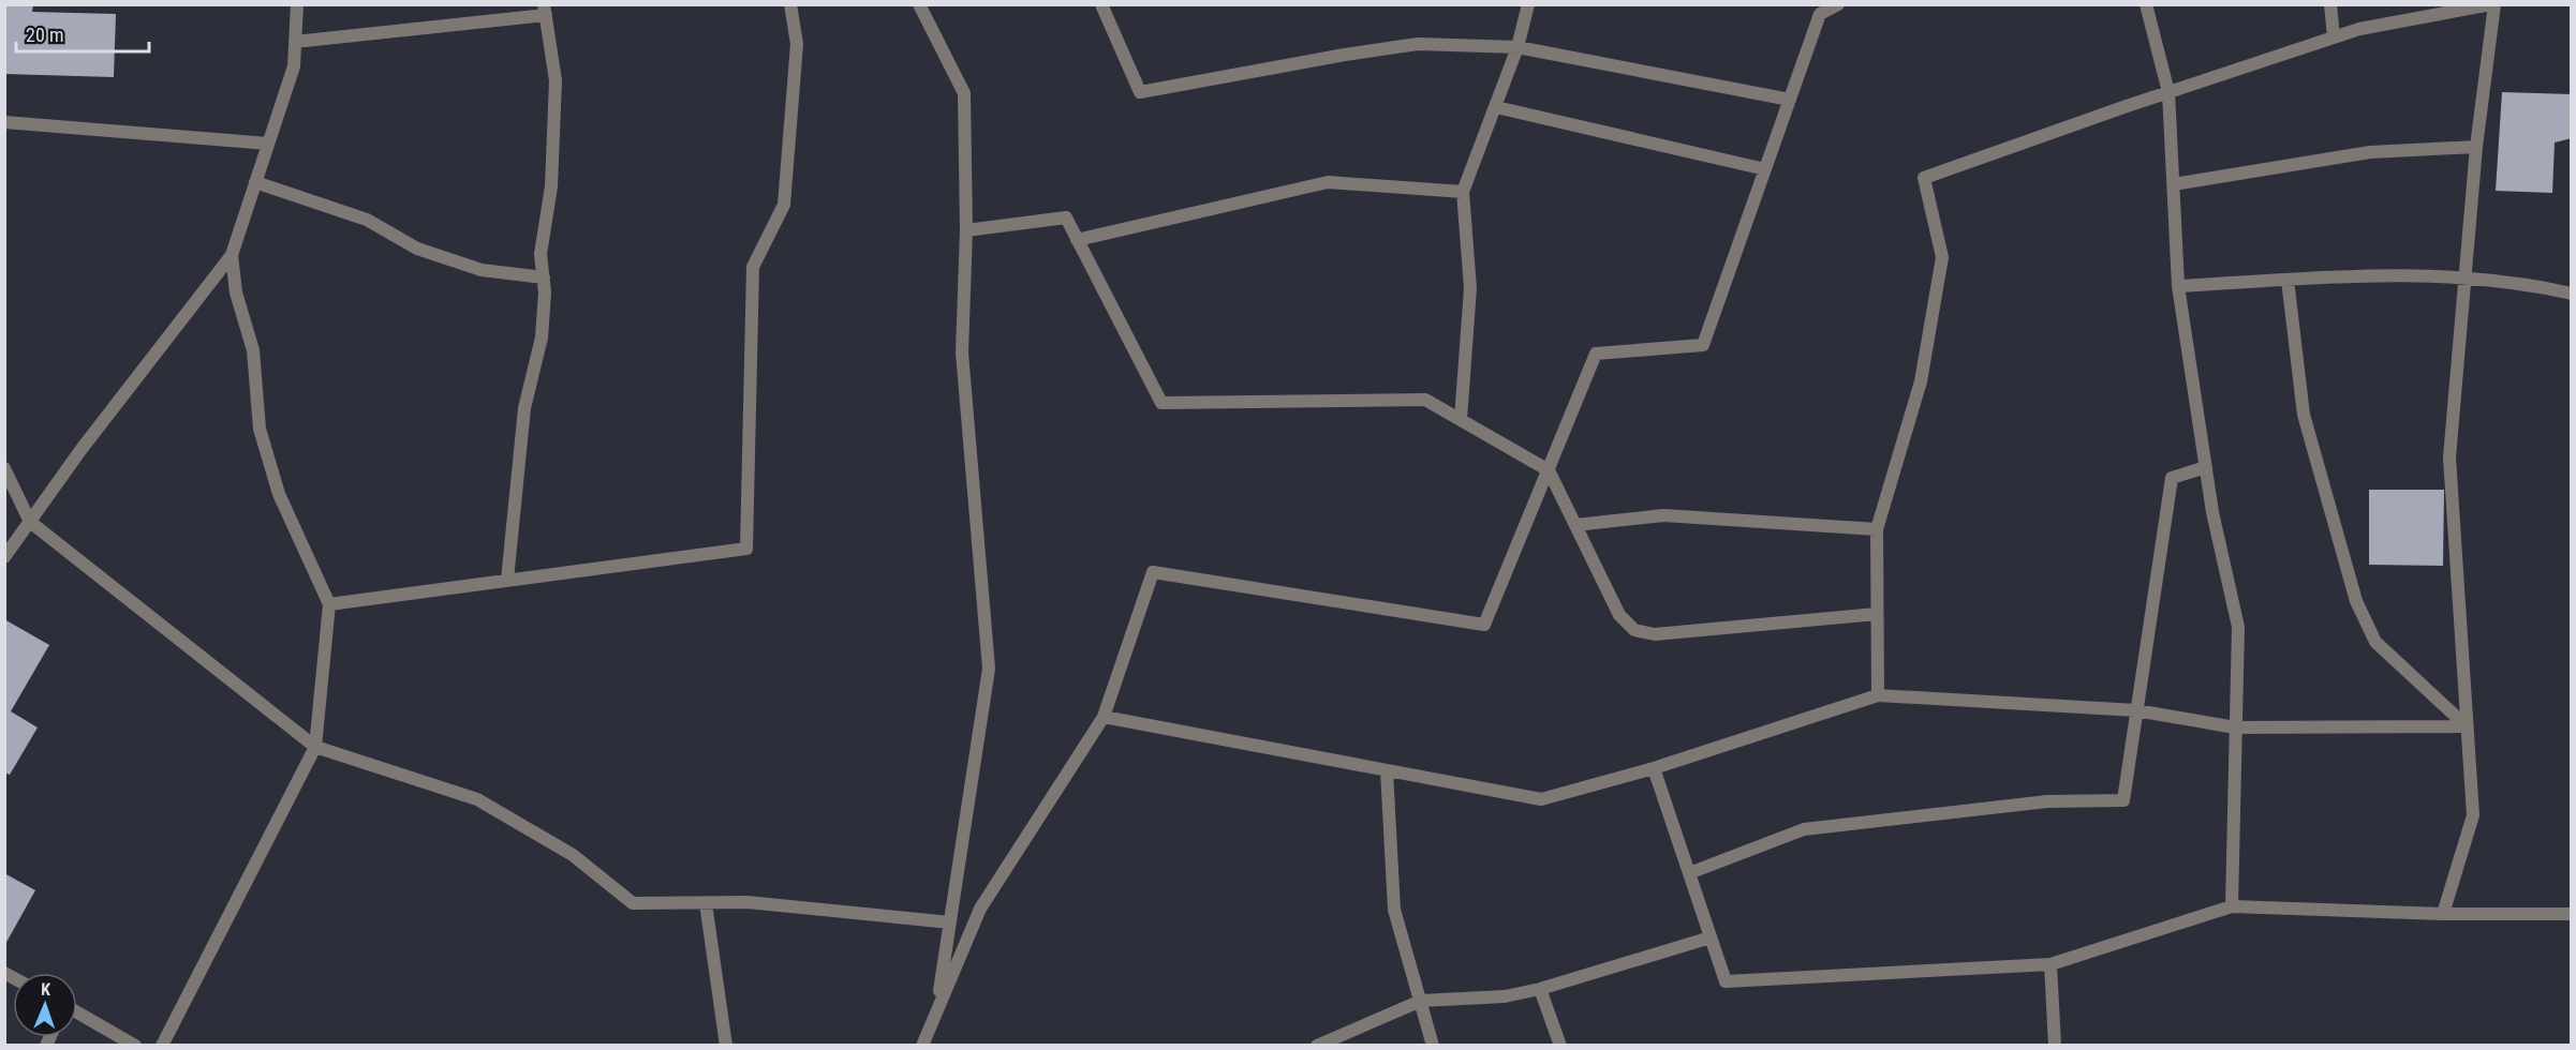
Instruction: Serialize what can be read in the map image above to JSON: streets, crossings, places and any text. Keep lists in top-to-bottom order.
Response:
{
  "scale_bar": "20 m",
  "north": "top"
}
